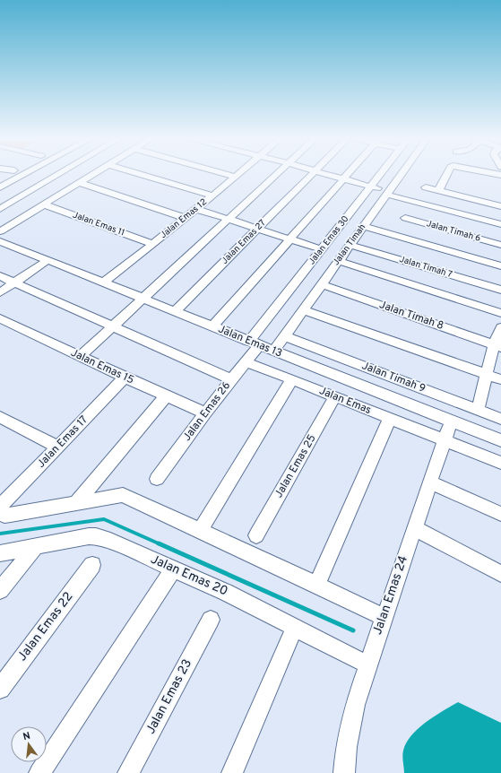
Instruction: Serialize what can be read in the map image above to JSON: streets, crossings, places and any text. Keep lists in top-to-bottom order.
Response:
{
  "streets": {
    "street": [
      "Jalan Emas 12",
      "Jalan Emas 11",
      "Jalan Timah 6",
      "Jalan Emas 30",
      "Jalan Emas 27",
      "Jalan Timah",
      "Jalan Timah 7",
      "Jalan Timah 8",
      "Jalan Emas 13",
      "Jalan Emas 15",
      "Jalan Timah 9",
      "Jalan Emas",
      "Jalan Emas 26",
      "Jalan Emas 17",
      "Jalan Emas 25",
      "Jalan Emas 20",
      "Jalan Emas 24",
      "Jalan Emas 22",
      "Jalan Emas 23"
    ]
  },
  "crossings": [
    ["Jalan Emas 12", "Jalan Emas 11"],
    ["Jalan Emas 12", "Jalan Emas 13"],
    ["Jalan Emas 30", "Jalan Emas 13"],
    ["Jalan Emas 30", "Jalan Emas 26"],
    ["Jalan Emas 27", "Jalan Emas 13"],
    ["Jalan Timah", "Jalan Timah 7"],
    ["Jalan Timah", "Jalan Timah 8"],
    ["Jalan Timah", "Jalan Emas 13"],
    ["Jalan Timah", "Jalan Timah 9"],
    ["Jalan Emas 13", "Jalan Emas 26"],
    ["Jalan Emas 13", "Jalan Emas 24"],
    ["Jalan Emas 15", "Jalan Emas 26"],
    ["Jalan Emas 15", "Jalan Emas 17"],
    ["Jalan Emas", "Jalan Emas 26"],
    ["Jalan Emas", "Jalan Emas 25"],
    ["Jalan Emas", "Jalan Emas 24"],
    ["Jalan Emas 20", "Jalan Emas 24"]
  ],
  "north": "top"
}
